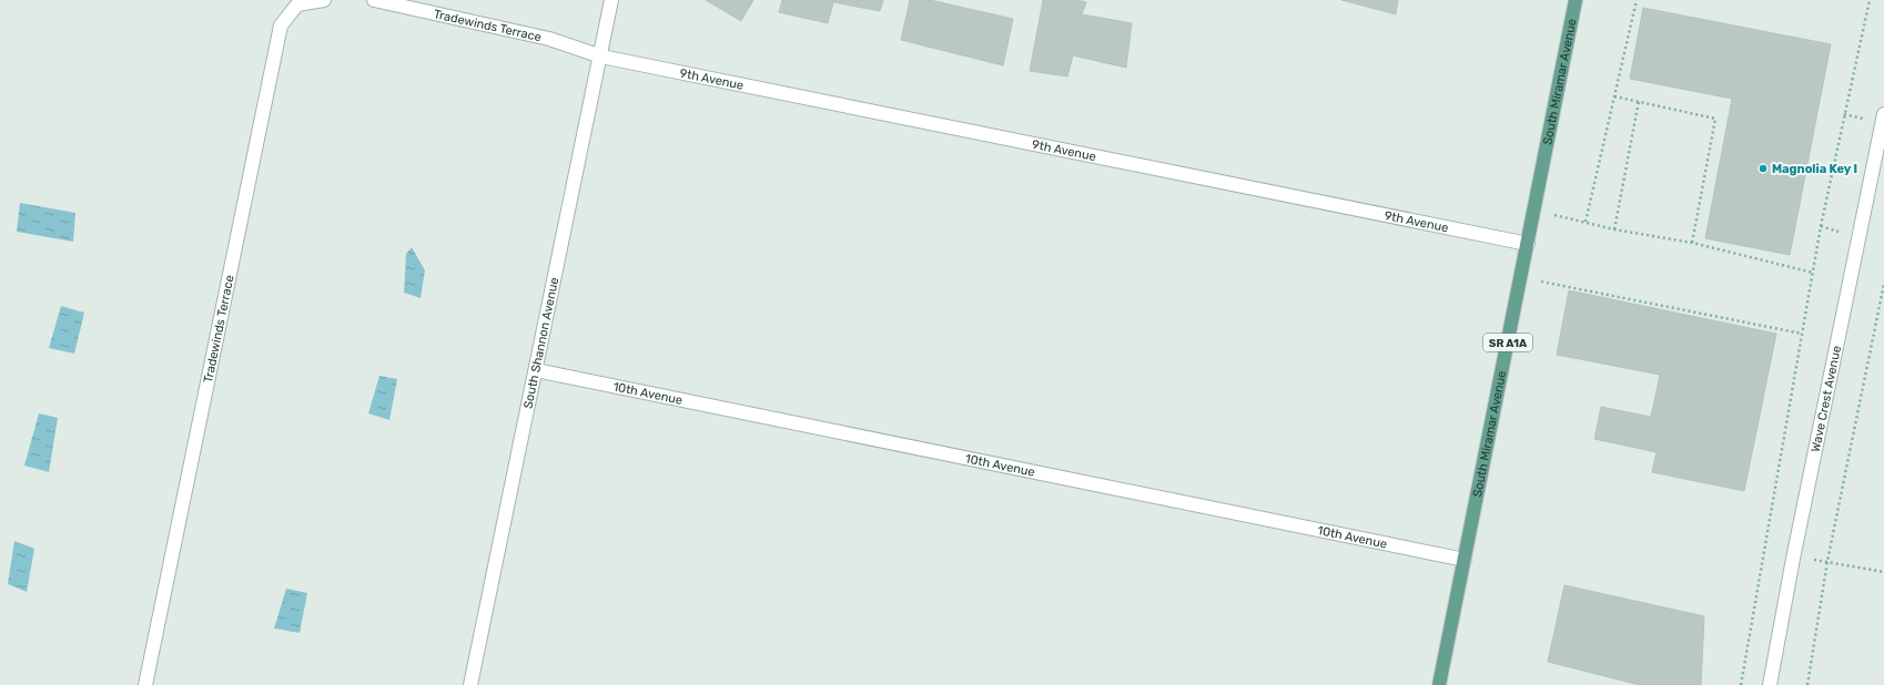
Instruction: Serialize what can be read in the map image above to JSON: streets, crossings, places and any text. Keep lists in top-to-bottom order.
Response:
{
  "streets": {
    "main road": ["South Miramar Avenue", "SR A1A"],
    "street": [
      "Tradewinds Terrace",
      "9th Avenue",
      "South Shannon Avenue",
      "10th Avenue",
      "Wave Crest Avenue"
    ]
  },
  "crossings": [
    ["Tradewinds Terrace", "9th Avenue"],
    ["Tradewinds Terrace", "South Shannon Avenue"],
    ["9th Avenue", "South Miramar Avenue"],
    ["9th Avenue", "South Shannon Avenue"],
    ["South Miramar Avenue", "10th Avenue"],
    ["South Shannon Avenue", "10th Avenue"]
  ],
  "places": ["Magnolia Key I"]
}
